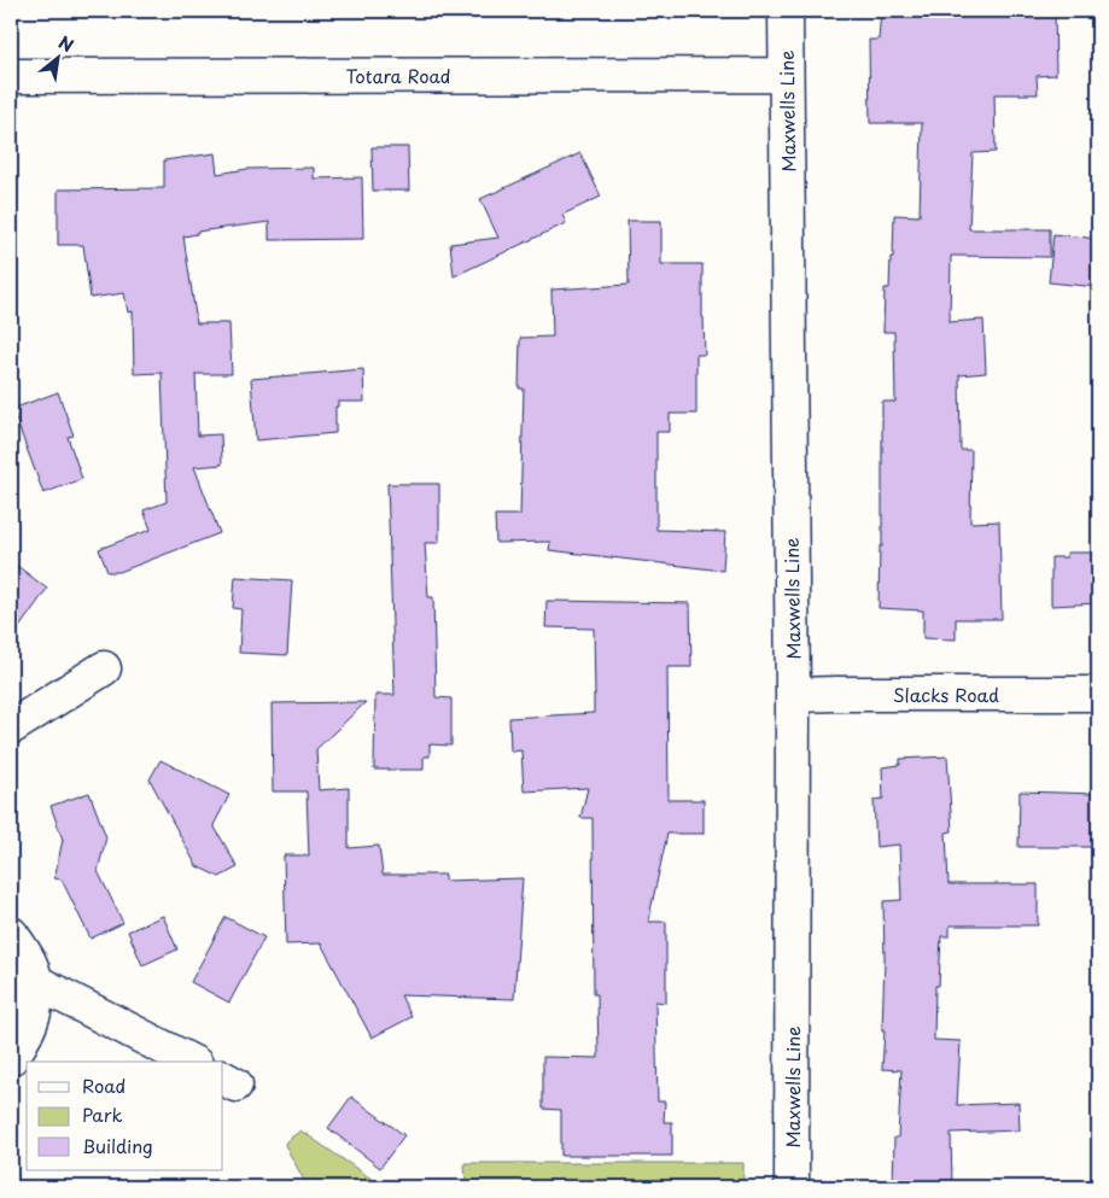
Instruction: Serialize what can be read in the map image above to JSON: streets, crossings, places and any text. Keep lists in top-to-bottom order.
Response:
{
  "streets": {
    "street": ["Totara Road", "Maxwells Line", "Slacks Road"]
  },
  "crossings": [
    ["Totara Road", "Maxwells Line"],
    ["Maxwells Line", "Slacks Road"]
  ],
  "legend": ["Road", "Park", "Building"],
  "north": "top right"
}
